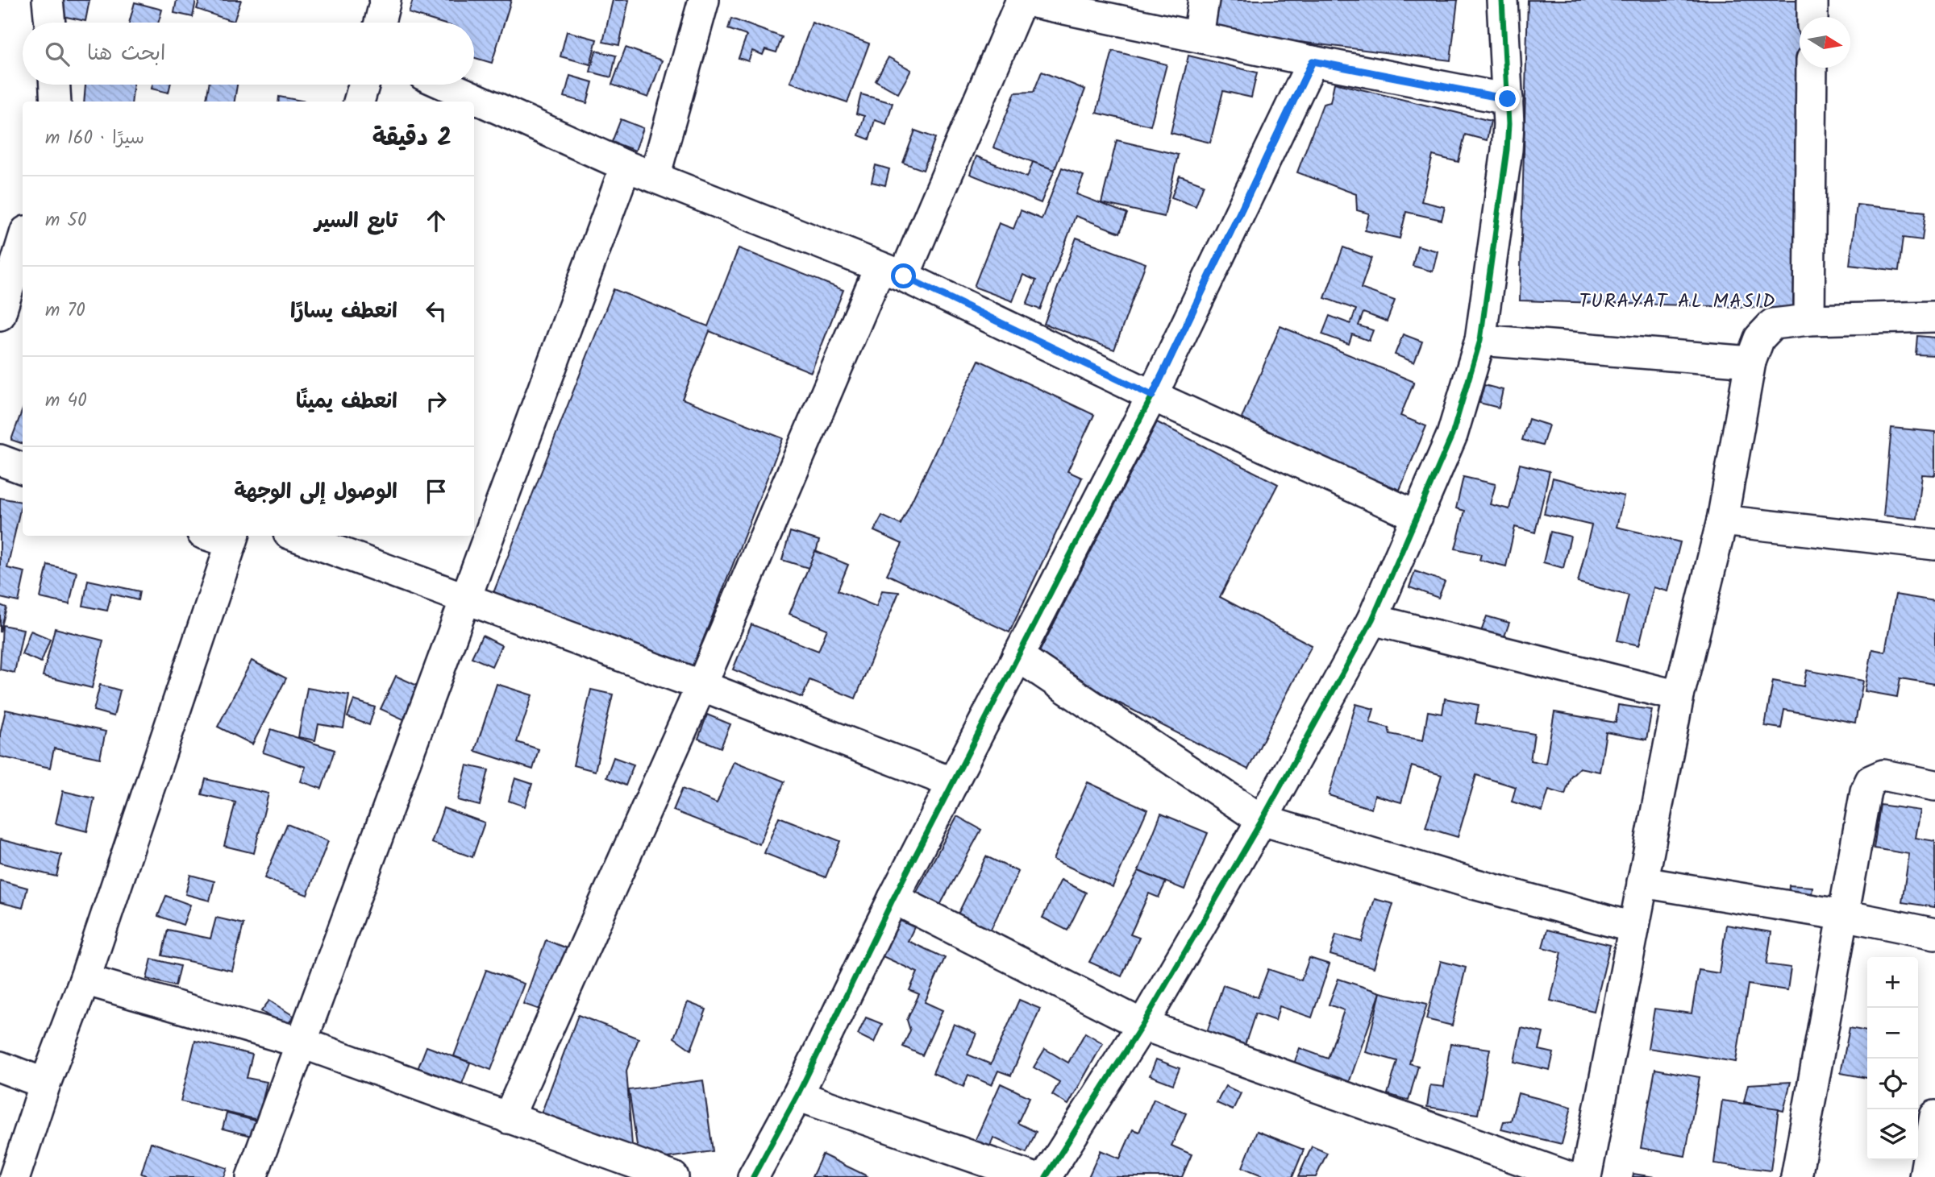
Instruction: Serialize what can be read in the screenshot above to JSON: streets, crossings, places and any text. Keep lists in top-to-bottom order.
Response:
{
  "districts": ["TURAYAT AL MASID"],
  "north": "right",
  "page": {
    "search": "ابحث هنا",
    "heading": ["2 دقيقة", "سيرًا · 160 m"],
    "list": [
      ["تابع السير", "50 m"],
      ["انعطف يسارًا", "70 m"],
      ["انعطف يمينًا", "40 m"],
      "الوصول إلى الوجهة"
    ],
    "map_buttons": ["+", "−"]
  }
}
